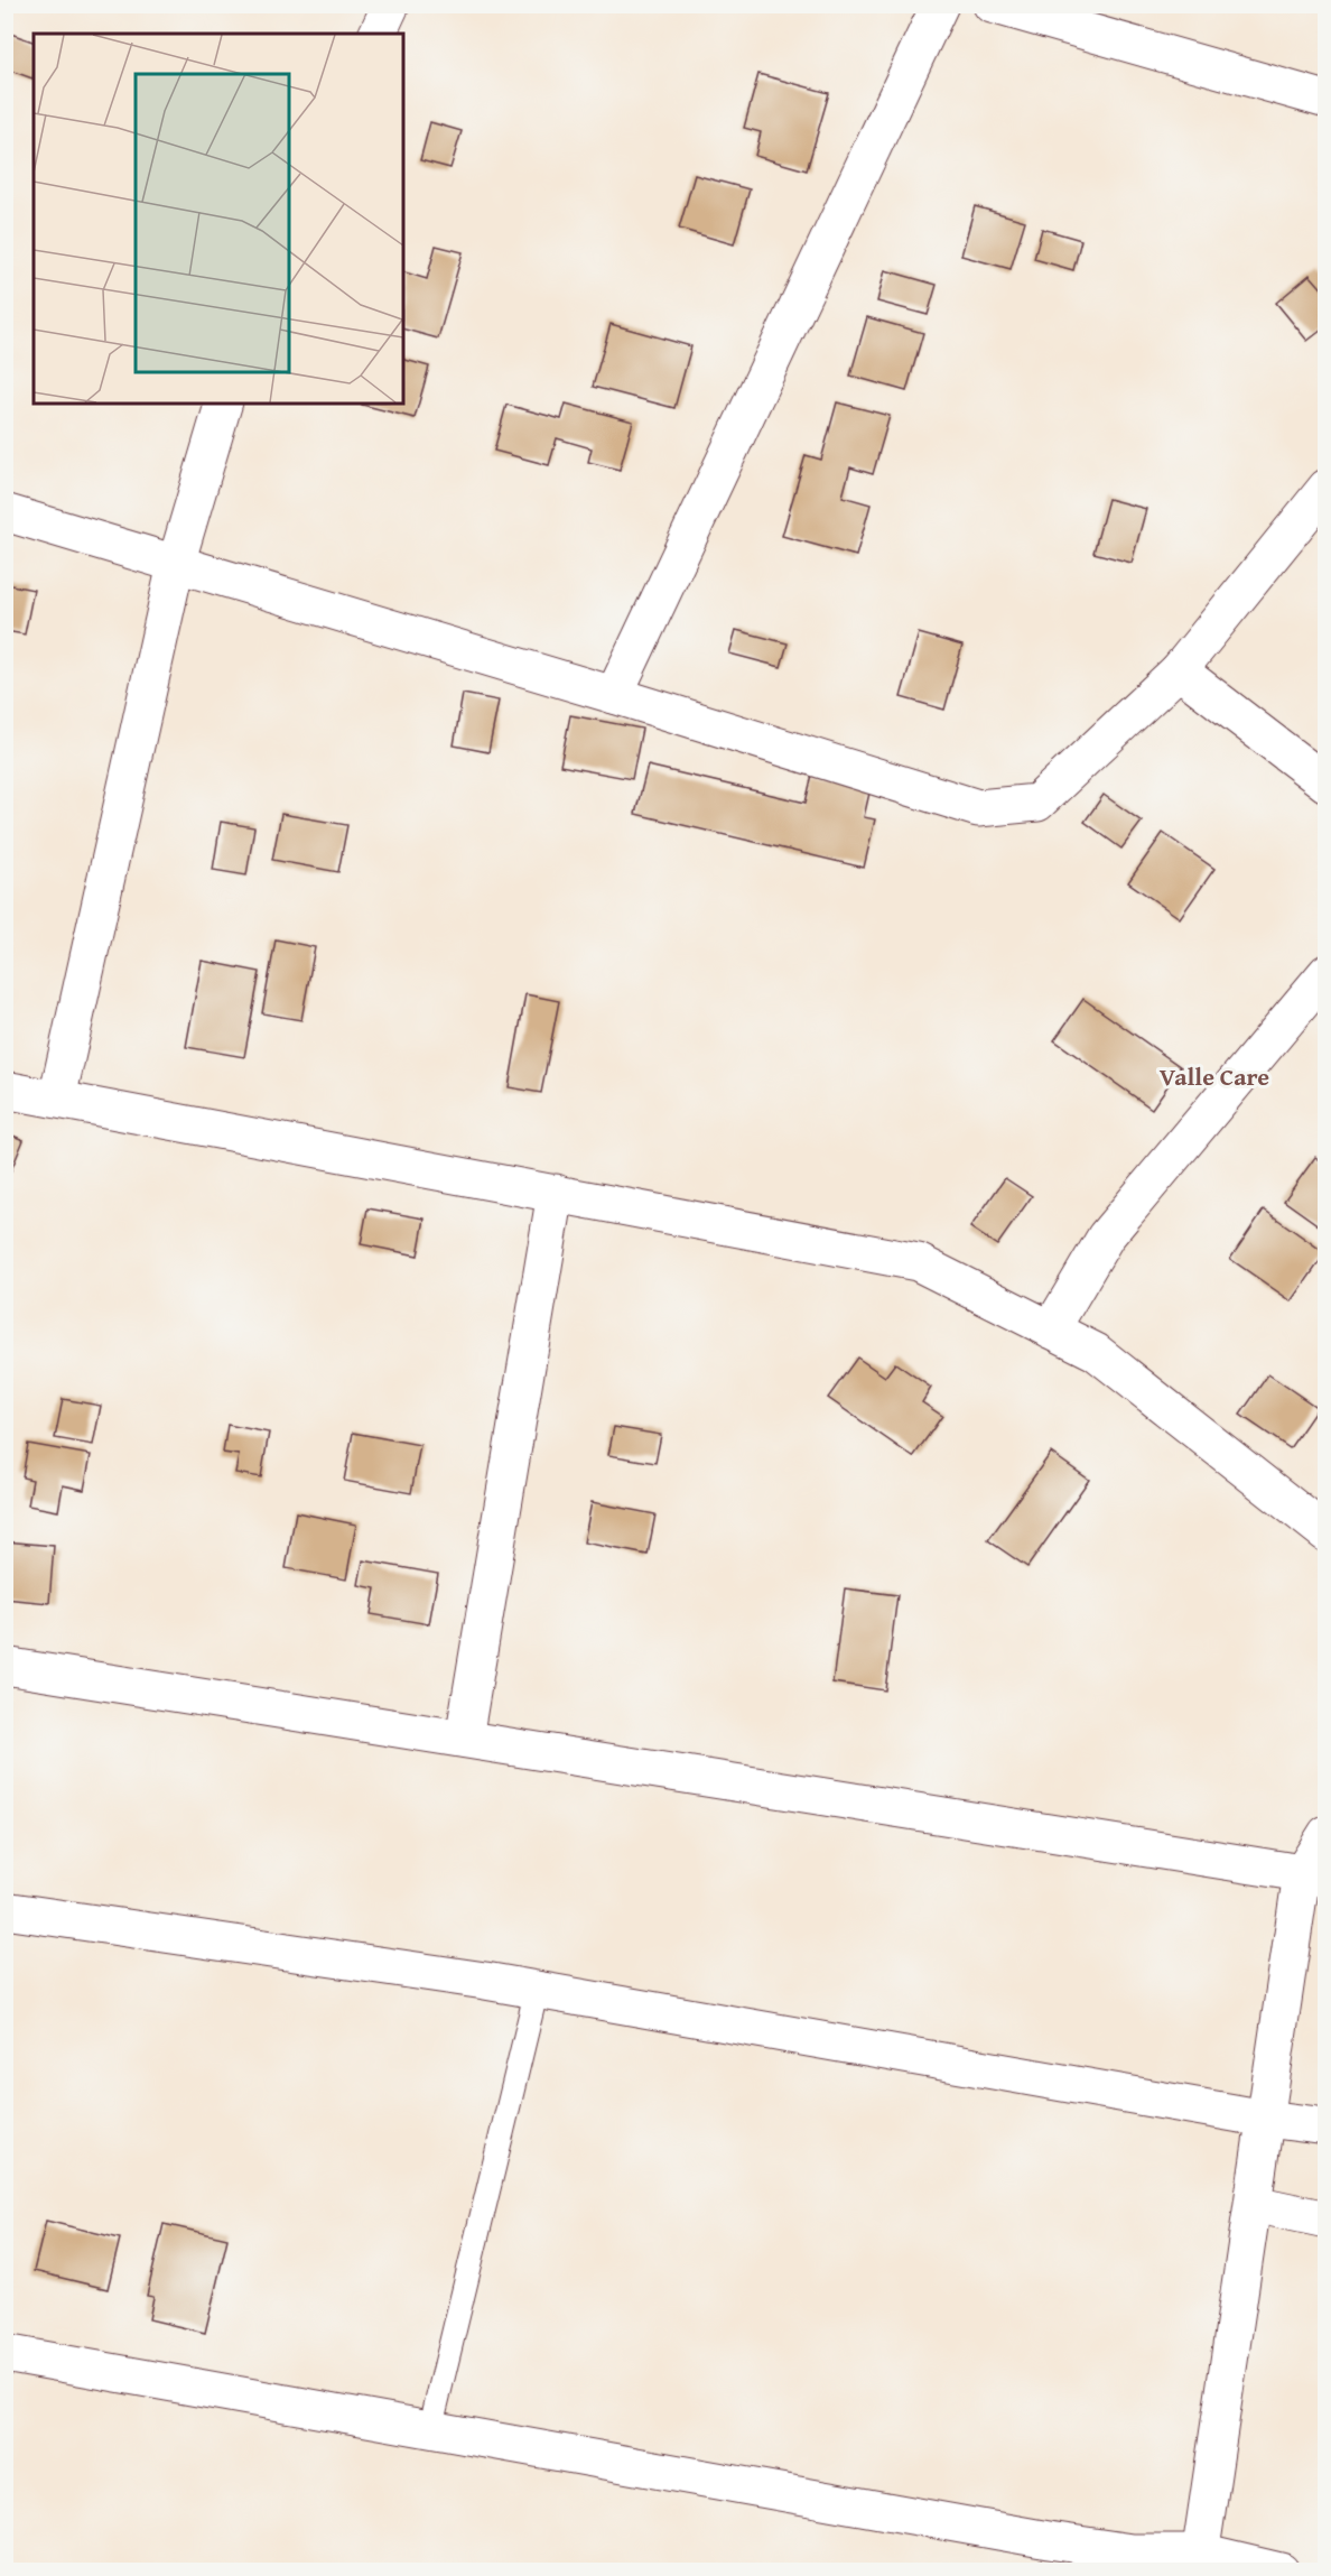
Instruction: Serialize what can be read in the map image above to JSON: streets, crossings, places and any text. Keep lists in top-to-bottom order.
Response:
{
  "districts": ["Valle Care"]
}
